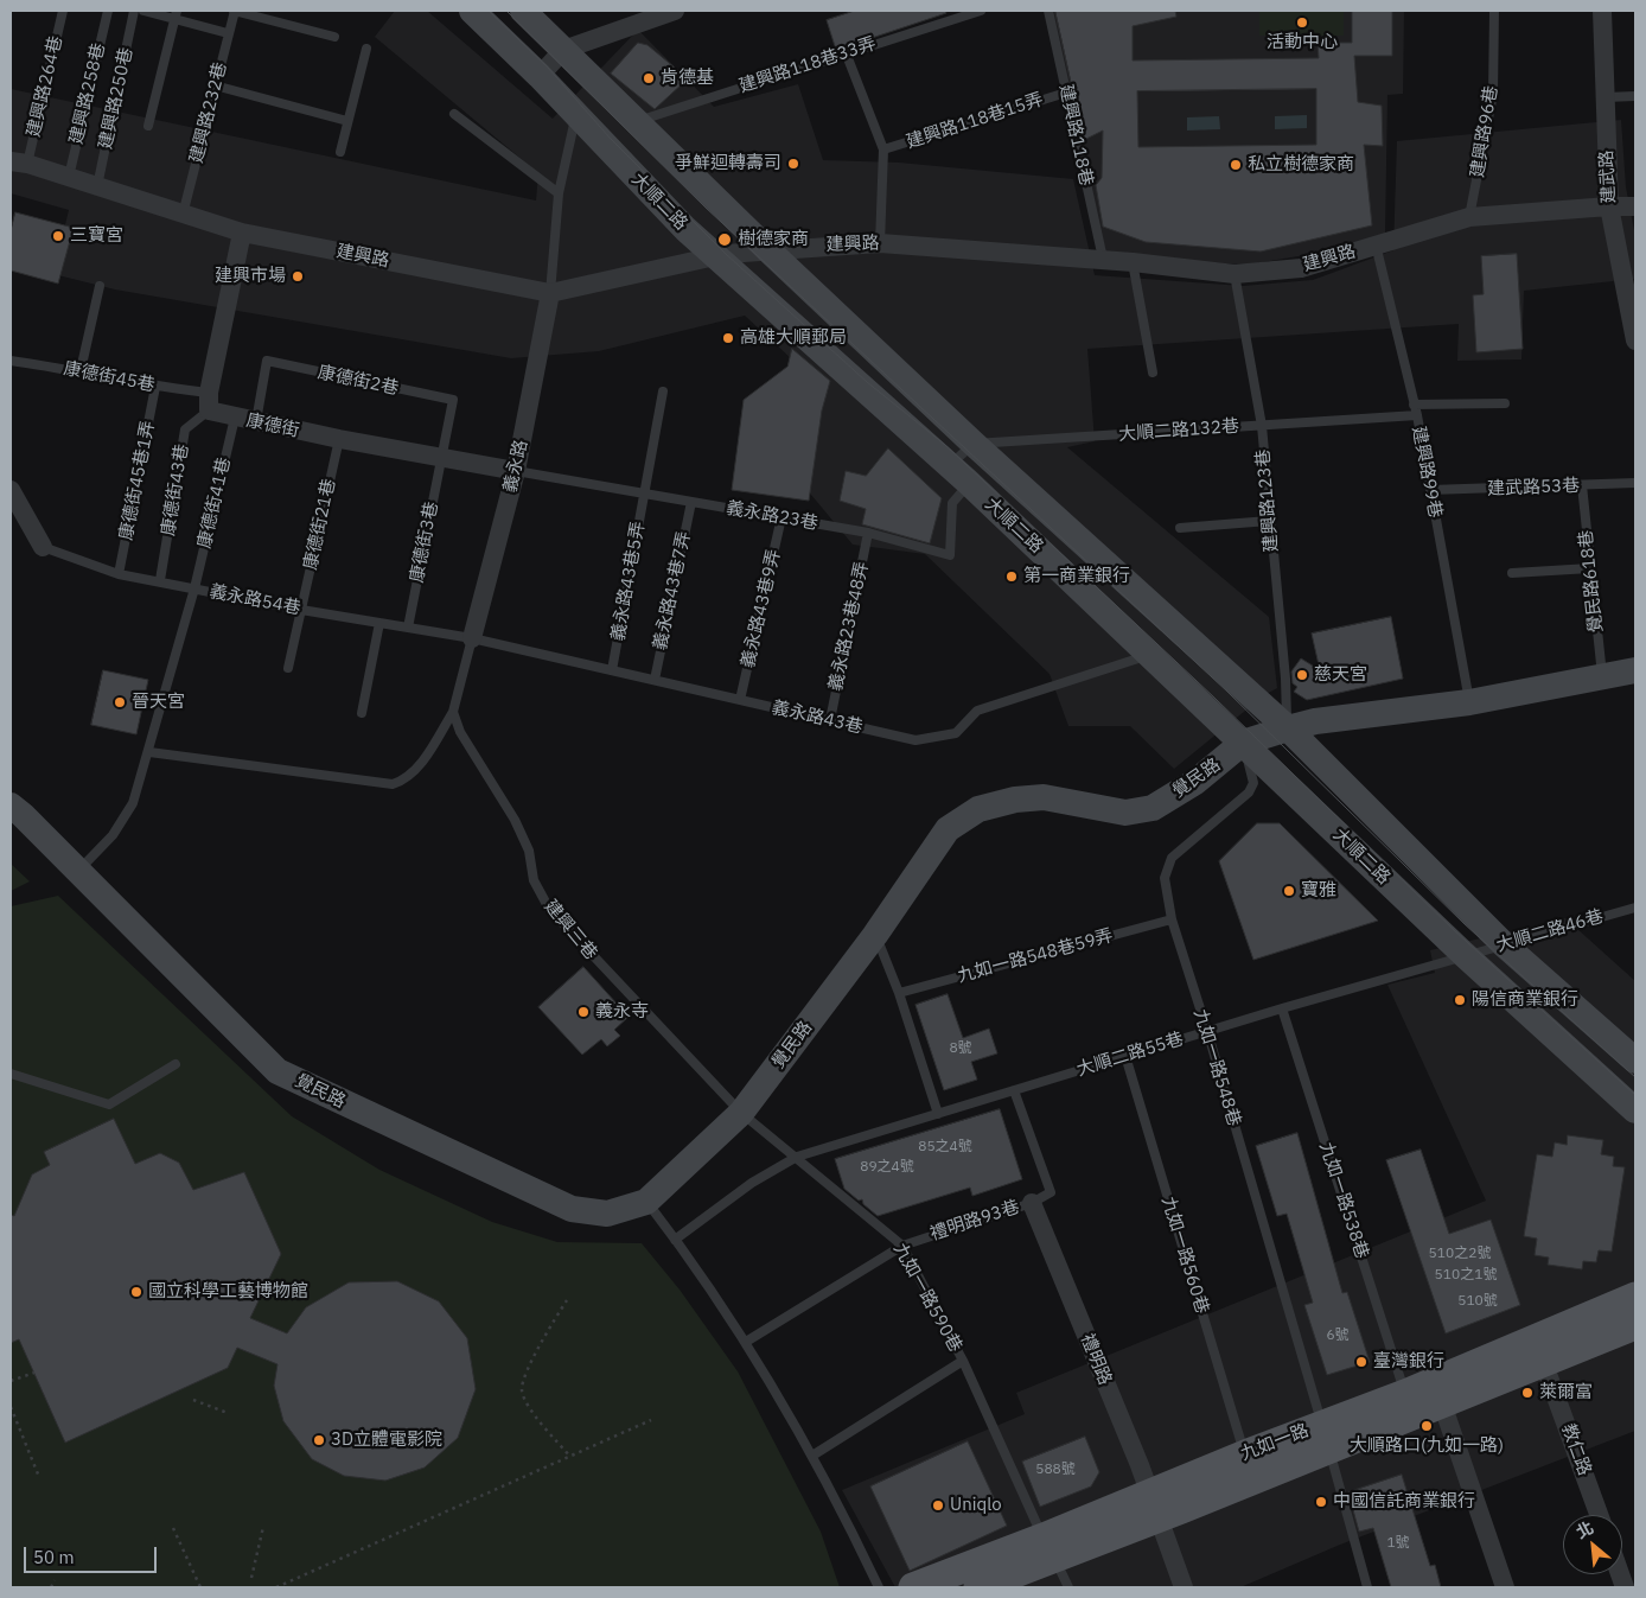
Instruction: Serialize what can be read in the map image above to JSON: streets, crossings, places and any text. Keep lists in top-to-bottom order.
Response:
{
  "streets": {
    "main road": ["九如一路"],
    "street": [
      "建武路",
      "大順二路",
      "建興路",
      "康德街",
      "義永路",
      "覺民路",
      "禮明路",
      "教仁路"
    ],
    "lane": [
      "建興路118巷33弄",
      "建興路264巷",
      "建興路258巷",
      "建興路250巷",
      "建興路232巷",
      "建興路118巷15弄",
      "建興路96巷",
      "建興路118巷",
      "康德街45巷",
      "康德街2巷",
      "大順二路132巷",
      "建興路99巷",
      "康德街45巷1弄",
      "建武路53巷",
      "康德街43巷",
      "建興路123巷",
      "康德街41巷",
      "義永路23巷",
      "康德街21巷",
      "康德街3巷",
      "義永路43巷5弄",
      "覺民路618巷",
      "義永路43巷7弄",
      "義永路54巷",
      "義永路43巷9弄",
      "義永路23巷48弄",
      "義永路43巷",
      "建興三巷",
      "大順二路46巷",
      "九如一路548巷59弄",
      "大順二路55巷",
      "九如一路548巷",
      "九如一路538巷",
      "禮明路93巷",
      "九如一路560巷",
      "九如一路590巷"
    ]
  },
  "crossings": [
    ["建興路118巷33弄", "大順二路"],
    ["建興路264巷", "建興路"],
    ["建興路258巷", "建興路"],
    ["建興路250巷", "建興路"],
    ["建興路232巷", "建興路"],
    ["建興路118巷15弄", "建興路118巷"],
    ["建興路96巷", "建興路"],
    ["建興路118巷", "建興路"],
    ["建武路", "建興路"],
    ["大順二路", "建興路"],
    ["大順二路", "大順二路132巷"],
    ["大順二路", "建興路123巷"],
    ["大順二路", "義永路23巷"],
    ["大順二路", "義永路43巷"],
    ["大順二路", "覺民路"],
    ["大順二路", "大順二路46巷"],
    ["大順二路", "大順二路55巷"],
    ["大順二路", "九如一路548巷"],
    ["建興路", "義永路"],
    ["建興路", "建興路99巷"],
    ["建興路", "建興路123巷"],
    ["康德街45巷", "康德街"],
    ["康德街45巷", "康德街45巷1弄"],
    ["康德街45巷", "康德街43巷"],
    ["康德街2巷", "康德街"],
    ["康德街2巷", "康德街3巷"],
    ["康德街", "義永路"],
    ["康德街", "康德街43巷"],
    ["康德街", "康德街41巷"],
    ["康德街", "義永路23巷"],
    ["康德街", "康德街21巷"],
    ["康德街", "康德街3巷"],
    ["大順二路132巷", "建興路99巷"],
    ["大順二路132巷", "建興路123巷"],
    ["義永路", "義永路23巷"],
    ["義永路", "義永路54巷"],
    ["義永路", "義永路43巷"],
    ["建興路99巷", "建武路53巷"],
    ["建興路99巷", "覺民路"],
    ["康德街45巷1弄", "義永路54巷"],
    ["建武路53巷", "覺民路618巷"],
    ["康德街43巷", "義永路54巷"],
    ["建興路123巷", "覺民路"],
    ["康德街41巷", "義永路54巷"],
    ["康德街41巷", "覺民路"],
    ["義永路23巷", "義永路43巷5弄"],
    ["義永路23巷", "義永路43巷7弄"],
    ["義永路23巷", "義永路43巷9弄"],
    ["義永路23巷", "義永路23巷48弄"],
    ["康德街21巷", "義永路54巷"],
    ["康德街3巷", "義永路54巷"],
    ["義永路43巷5弄", "義永路43巷"],
    ["覺民路618巷", "覺民路"],
    ["義永路43巷7弄", "義永路43巷"],
    ["義永路54巷", "義永路43巷"],
    ["義永路43巷9弄", "義永路43巷"],
    ["義永路23巷48弄", "義永路43巷"],
    ["覺民路", "建興三巷"],
    ["覺民路", "九如一路548巷"],
    ["覺民路", "九如一路590巷"],
    ["建興三巷", "九如一路590巷"],
    ["大順二路46巷", "大順二路55巷"],
    ["九如一路548巷59弄", "九如一路548巷"],
    ["大順二路55巷", "九如一路548巷"],
    ["大順二路55巷", "九如一路538巷"],
    ["大順二路55巷", "禮明路93巷"],
    ["大順二路55巷", "九如一路560巷"],
    ["大順二路55巷", "九如一路590巷"],
    ["九如一路548巷", "九如一路"],
    ["九如一路538巷", "九如一路"],
    ["禮明路93巷", "九如一路590巷"],
    ["禮明路93巷", "禮明路"],
    ["九如一路560巷", "九如一路"],
    ["九如一路590巷", "九如一路"],
    ["禮明路", "九如一路"],
    ["九如一路", "教仁路"]
  ],
  "places": [
    "活動中心",
    "肯德基",
    "爭鮮迴轉壽司",
    "私立樹德家商",
    "三寶宮",
    "樹德家商",
    "建興市場",
    "高雄大順郵局",
    "第一商業銀行",
    "慈天宮",
    "晉天宮",
    "寶雅",
    "陽信商業銀行",
    "義永寺",
    "國立科學工藝博物館",
    "臺灣銀行",
    "萊爾富",
    "大順路口(九如一路)",
    "3D立體電影院",
    "中國信託商業銀行",
    "Uniqlo"
  ],
  "house_numbers": [
    "8號",
    "85之4號",
    "89之4號",
    "510之2號",
    "510之1號",
    "510號",
    "6號",
    "588號",
    "1號"
  ],
  "scale_bar": "50 m",
  "north": "top left"
}
